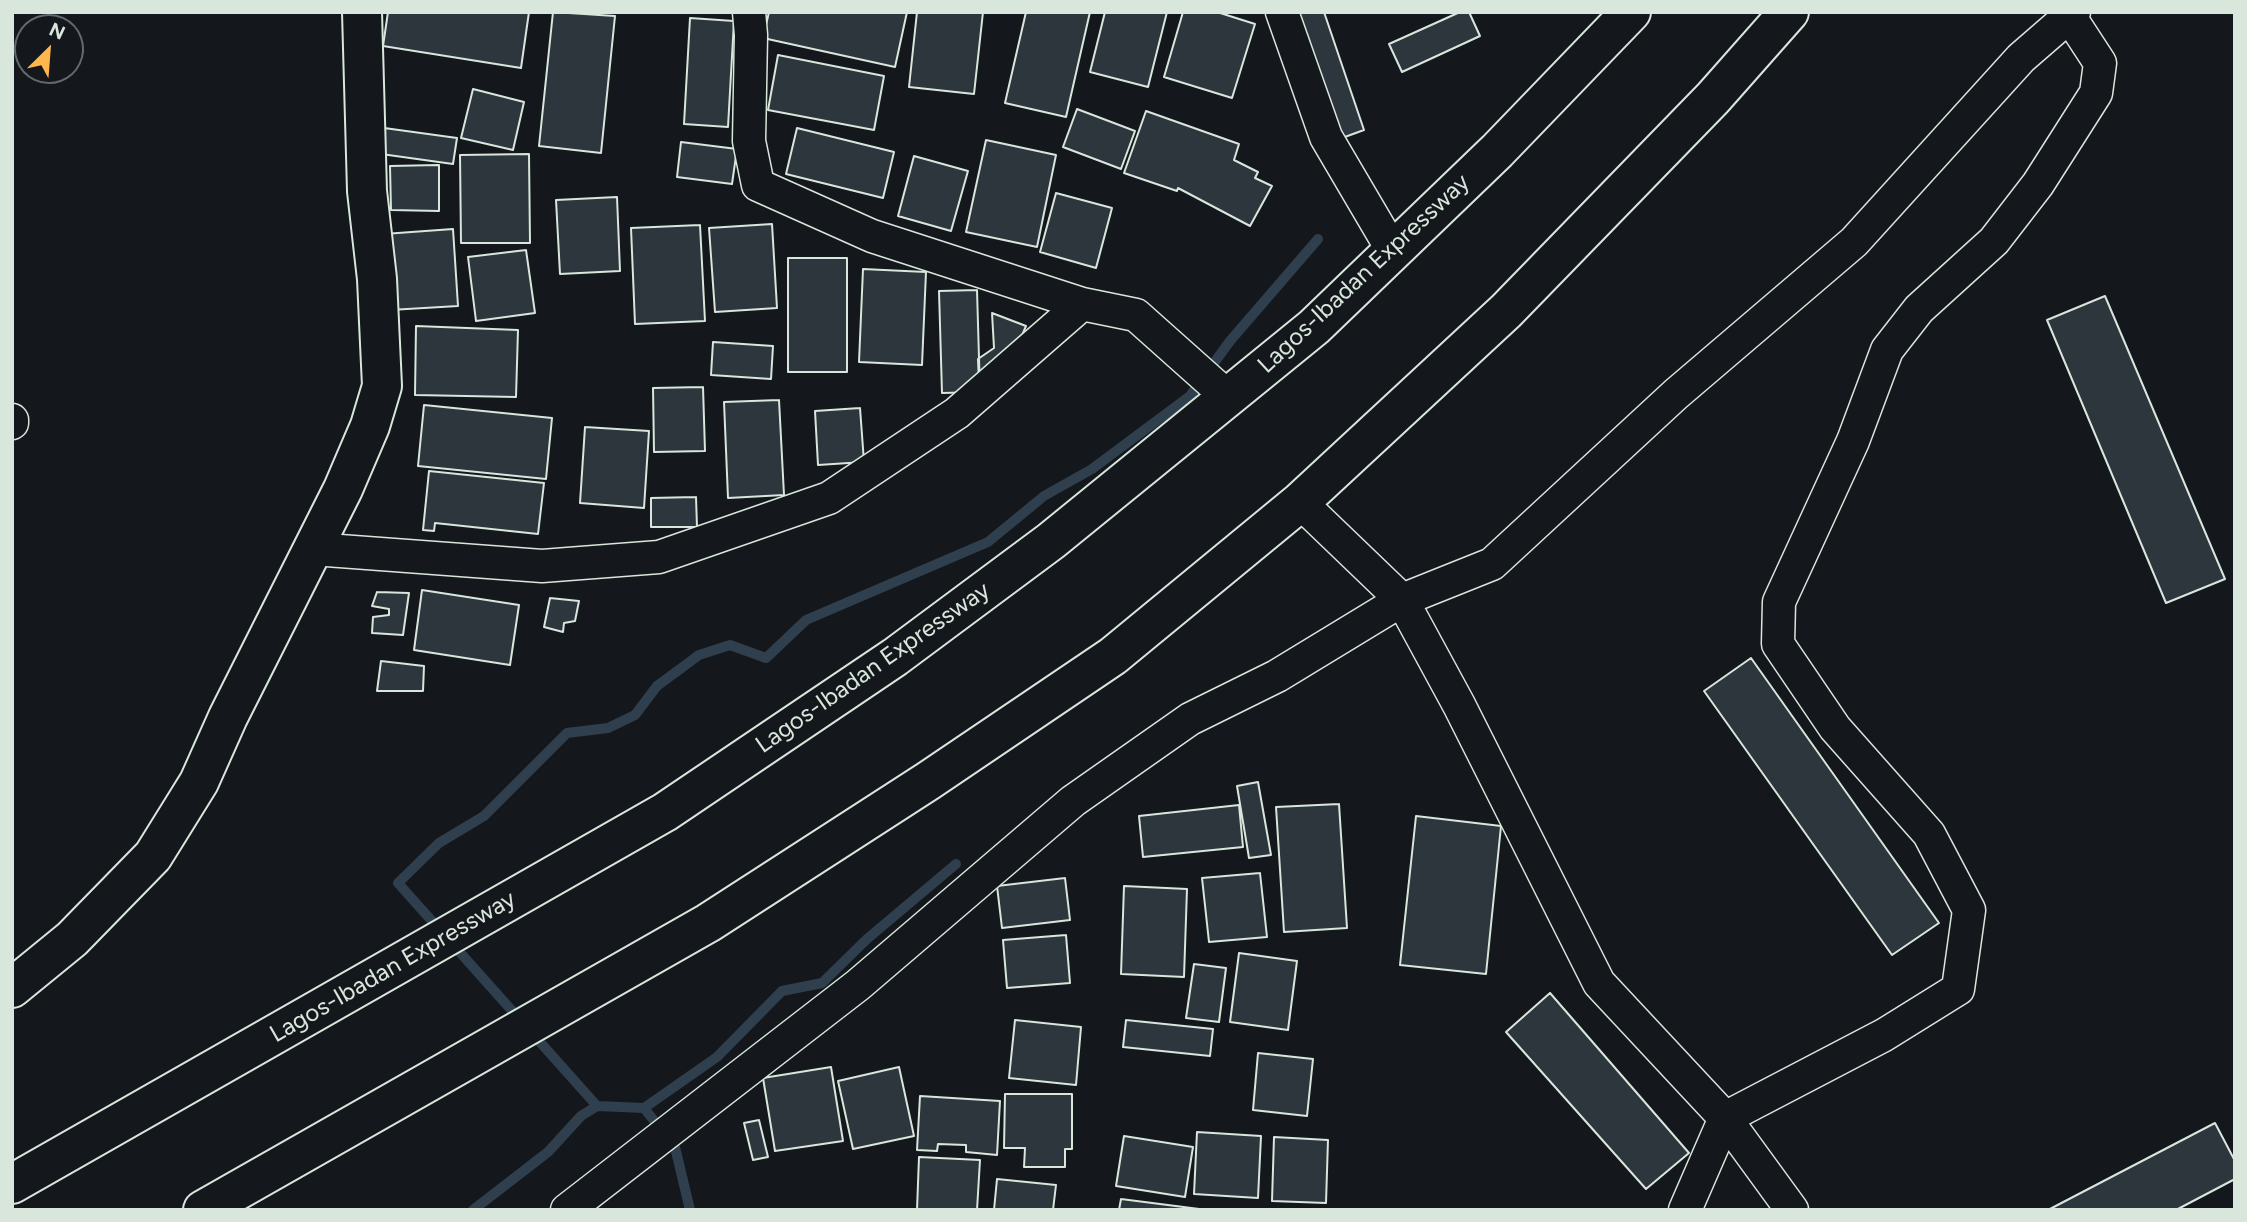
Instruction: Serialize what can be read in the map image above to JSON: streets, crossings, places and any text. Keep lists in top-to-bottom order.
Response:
{
  "streets": {
    "main road": ["Lagos-Ibadan Expressway"]
  },
  "north": "top right"
}
